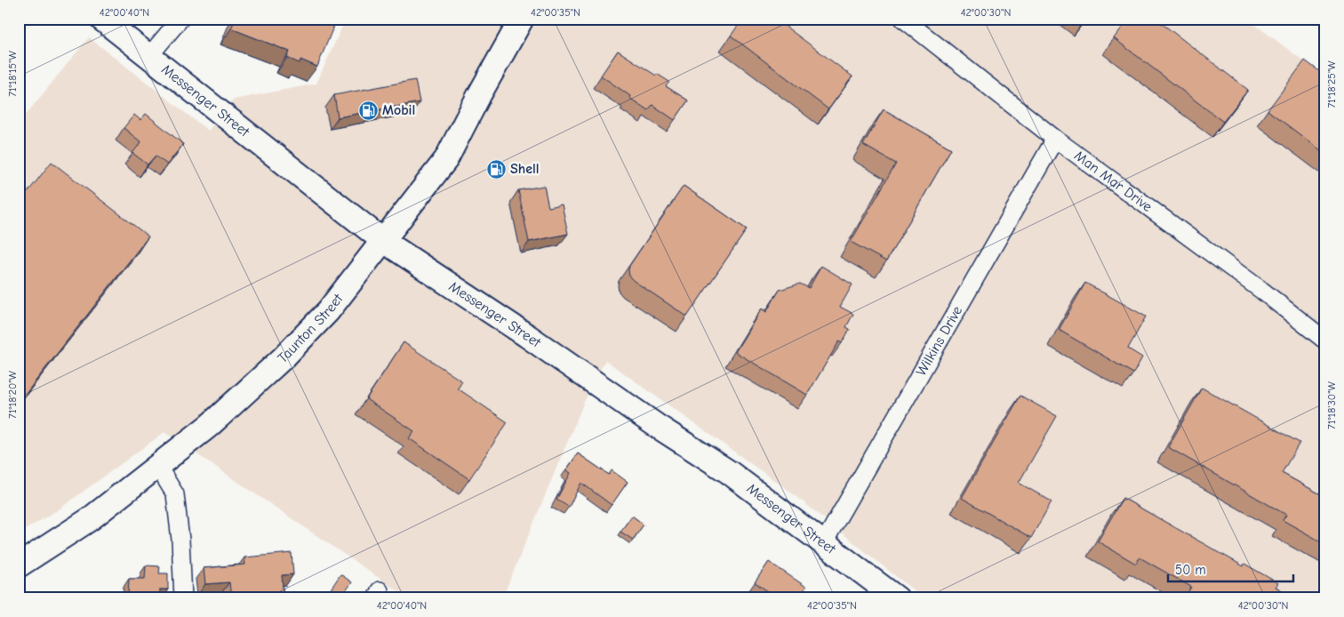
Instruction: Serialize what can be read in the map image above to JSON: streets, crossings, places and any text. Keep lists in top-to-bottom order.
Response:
{
  "streets": {
    "main road": ["Messenger Street", "Taunton Street"],
    "street": ["Man Mar Drive", "Wilkins Drive"]
  },
  "crossings": [
    ["Messenger Street", "Taunton Street"],
    ["Messenger Street", "Wilkins Drive"],
    ["Man Mar Drive", "Wilkins Drive"]
  ],
  "places": {
    "fuel station": ["Mobil", "Shell"]
  },
  "scale_bar": "50 m",
  "coordinates": [
    "42°00'40\"N",
    "42°00'35\"N",
    "42°00'30\"N",
    "71°18'15\"W",
    "71°18'25\"W",
    "71°18'20\"W",
    "71°18'30\"W"
  ]
}
